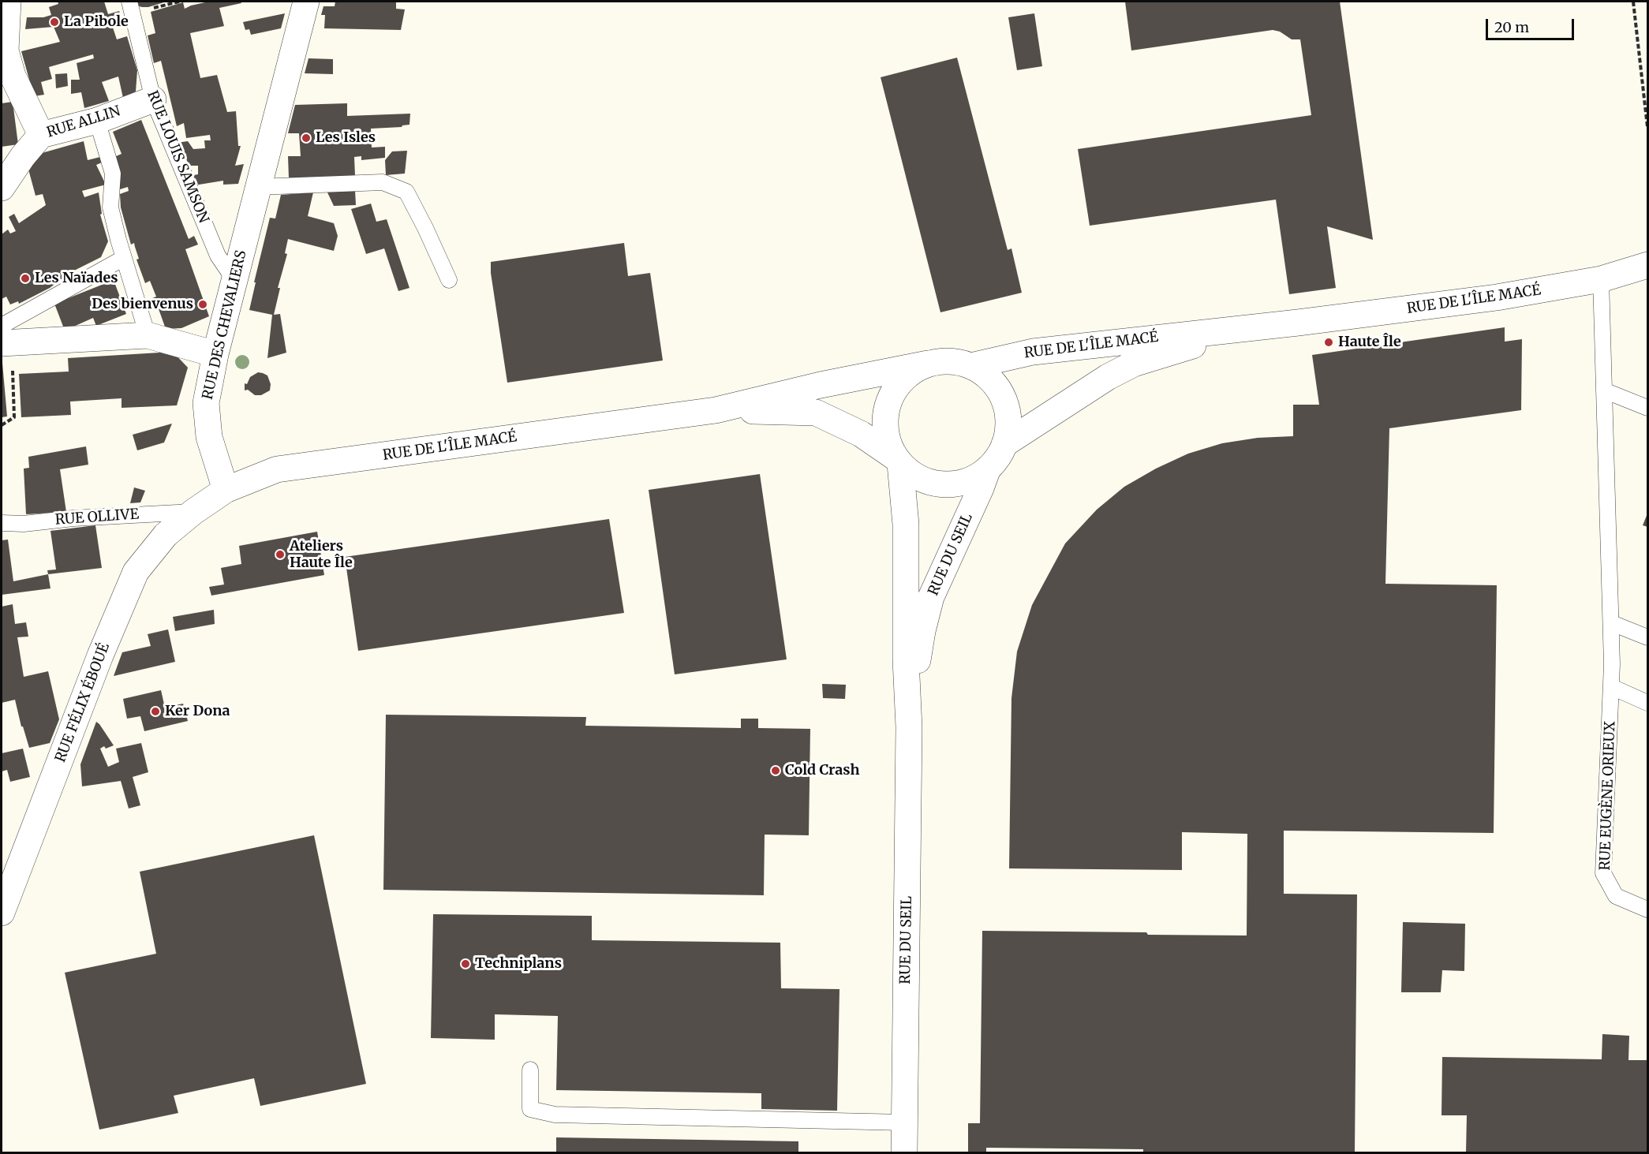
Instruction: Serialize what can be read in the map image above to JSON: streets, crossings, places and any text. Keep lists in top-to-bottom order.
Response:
{
  "streets": {
    "street": [
      "RUE ALLIN",
      "RUE DE L'ÎLE MACÉ",
      "RUE DES CHEVALIERS",
      "RUE DU SEIL",
      "RUE FÉLIX ÉBOUÉ"
    ],
    "lane": ["RUE LOUIS SAMSON", "RUE OLLIVE", "RUE EUGÈNE ORIEUX"]
  },
  "crossings": [
    ["RUE ALLIN", "RUE LOUIS SAMSON"],
    ["RUE LOUIS SAMSON", "RUE DES CHEVALIERS"],
    ["RUE DE L'ÎLE MACÉ", "RUE DES CHEVALIERS"],
    ["RUE DE L'ÎLE MACÉ", "RUE OLLIVE"],
    ["RUE DE L'ÎLE MACÉ", "RUE DU SEIL"],
    ["RUE DE L'ÎLE MACÉ", "RUE FÉLIX ÉBOUÉ"],
    ["RUE DE L'ÎLE MACÉ", "RUE EUGÈNE ORIEUX"],
    ["RUE OLLIVE", "RUE FÉLIX ÉBOUÉ"]
  ],
  "places": [
    "La Pibole",
    "Les Isles",
    "Les Naïades",
    "Des bienvenus",
    "Haute Île",
    "Ateliers Haute Île",
    "Ker Dona",
    "Cold Crash",
    "Techniplans"
  ],
  "scale_bar": "20 m"
}
